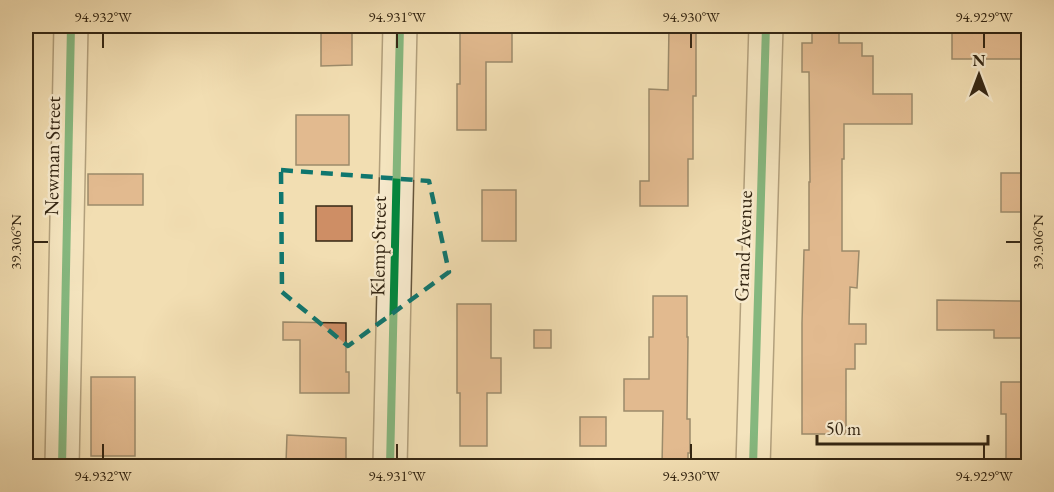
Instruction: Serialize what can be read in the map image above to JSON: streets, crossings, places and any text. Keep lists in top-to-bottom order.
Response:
{
  "streets": {
    "street": ["Newman Street", "Klemp Street", "Grand Avenue"]
  },
  "scale_bar": "50 m",
  "north": "top",
  "coordinates": [
    "94.932°W",
    "94.931°W",
    "94.930°W",
    "94.929°W",
    "39.306°N"
  ]
}
